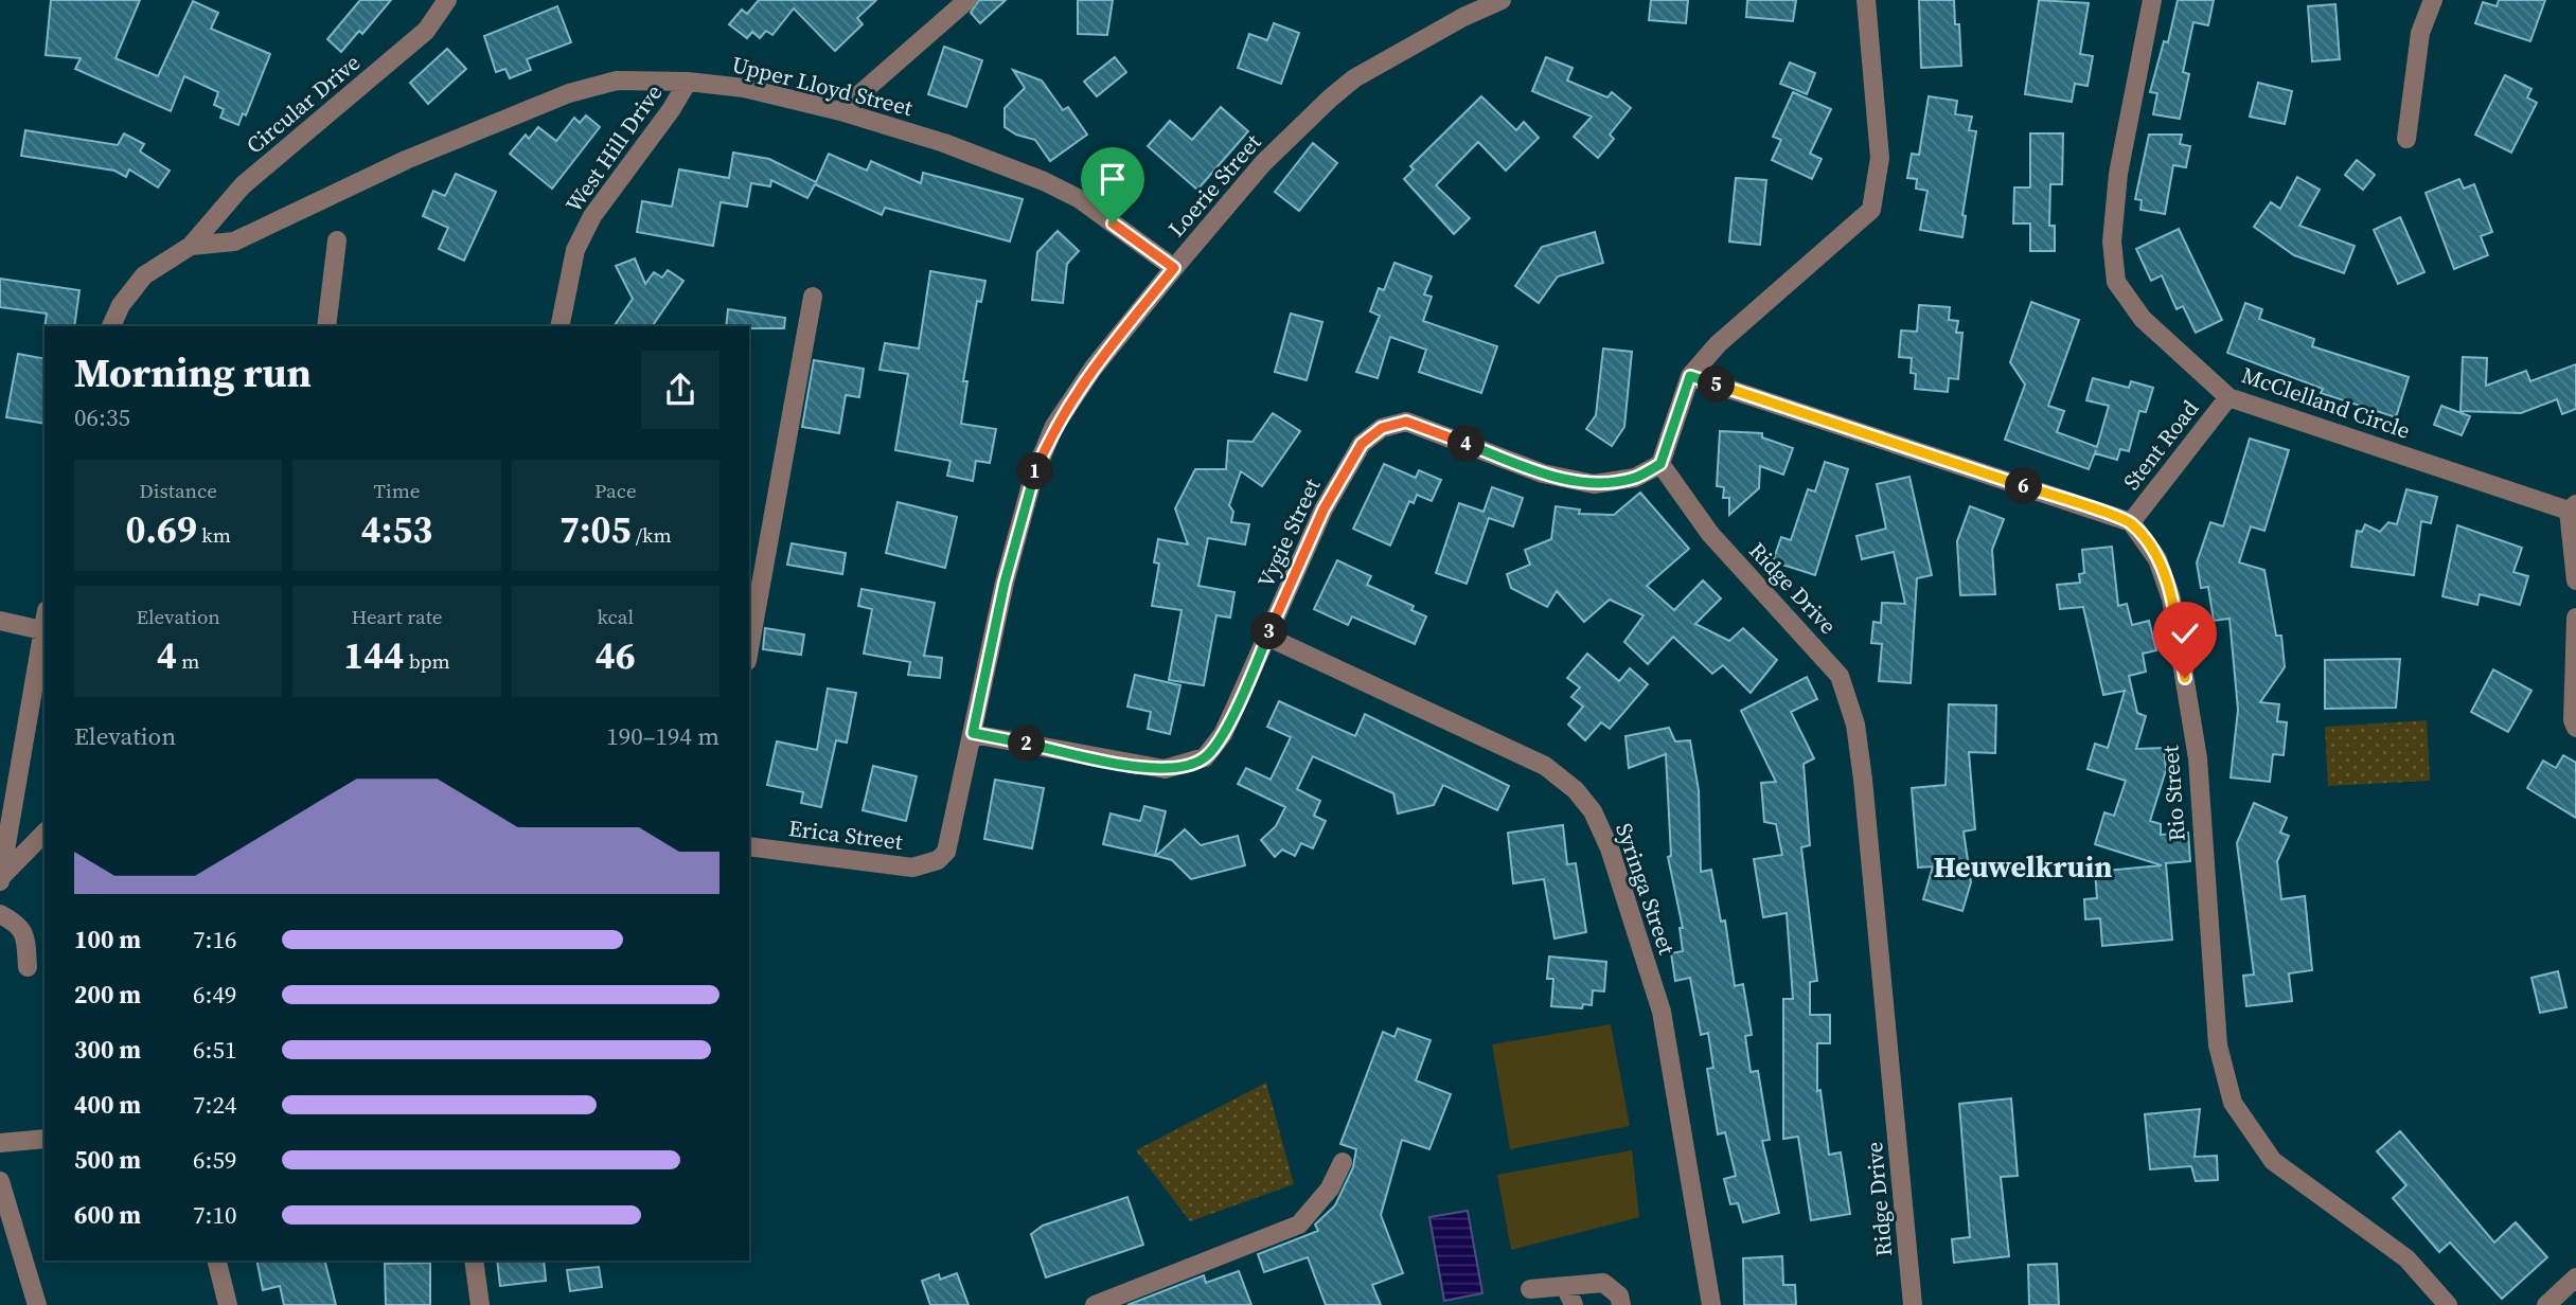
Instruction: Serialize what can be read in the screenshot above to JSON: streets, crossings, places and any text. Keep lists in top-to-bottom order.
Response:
{
  "streets": {
    "street": [
      "Upper Lloyd Street",
      "Circular Drive",
      "West Hill Drive",
      "Loerie Street",
      "McClelland Circle",
      "Stent Road",
      "Vygie Street",
      "Ridge Drive",
      "Rio Street",
      "Erica Street",
      "Syringa Street"
    ]
  },
  "crossings": [
    ["Upper Lloyd Street", "Circular Drive"],
    ["Upper Lloyd Street", "West Hill Drive"],
    ["Upper Lloyd Street", "Loerie Street"],
    ["Loerie Street", "Vygie Street"],
    ["Loerie Street", "Erica Street"],
    ["McClelland Circle", "Stent Road"],
    ["Stent Road", "Rio Street"],
    ["Vygie Street", "Ridge Drive"],
    ["Vygie Street", "Erica Street"],
    ["Vygie Street", "Syringa Street"]
  ],
  "districts": ["Heuwelkruin"],
  "page": {
    "heading": ["Morning run", "06:35"],
    "pins": [
      "5",
      "4",
      "1",
      "6",
      "3",
      "2"
    ],
    "stats": [
      ["Distance", "0.69 km"],
      ["Time", "4:53"],
      ["Pace", "7:05 /km"],
      ["Elevation", "4 m"],
      ["Heart rate", "144 bpm"],
      ["kcal", "46"]
    ],
    "chart": ["Elevation", "190–194 m"],
    "list": [
      {
        "name": "100 m",
        "note": "7:16"
      },
      {
        "name": "200 m",
        "note": "6:49"
      },
      {
        "name": "300 m",
        "note": "6:51"
      },
      {
        "name": "400 m",
        "note": "7:24"
      },
      {
        "name": "500 m",
        "note": "6:59"
      },
      {
        "name": "600 m",
        "note": "7:10"
      }
    ]
  }
}
